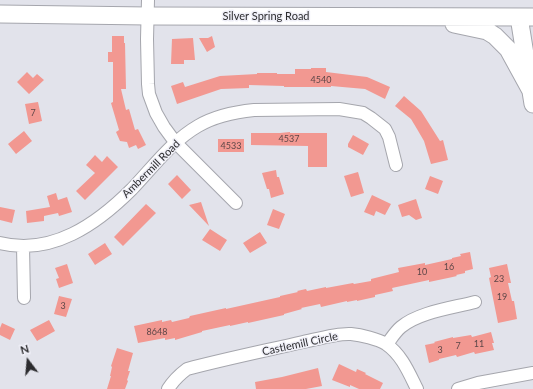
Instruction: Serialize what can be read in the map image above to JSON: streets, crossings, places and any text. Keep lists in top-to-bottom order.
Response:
{
  "streets": {
    "main road": ["Silver Spring Road"],
    "street": ["Ambermill Road", "Castlemill Circle"]
  },
  "house_numbers": [
    "4540",
    "7",
    "4537",
    "4533",
    "16",
    "10",
    "23",
    "19",
    "3",
    "8648",
    "11",
    "7",
    "3"
  ],
  "north": "top"
}
